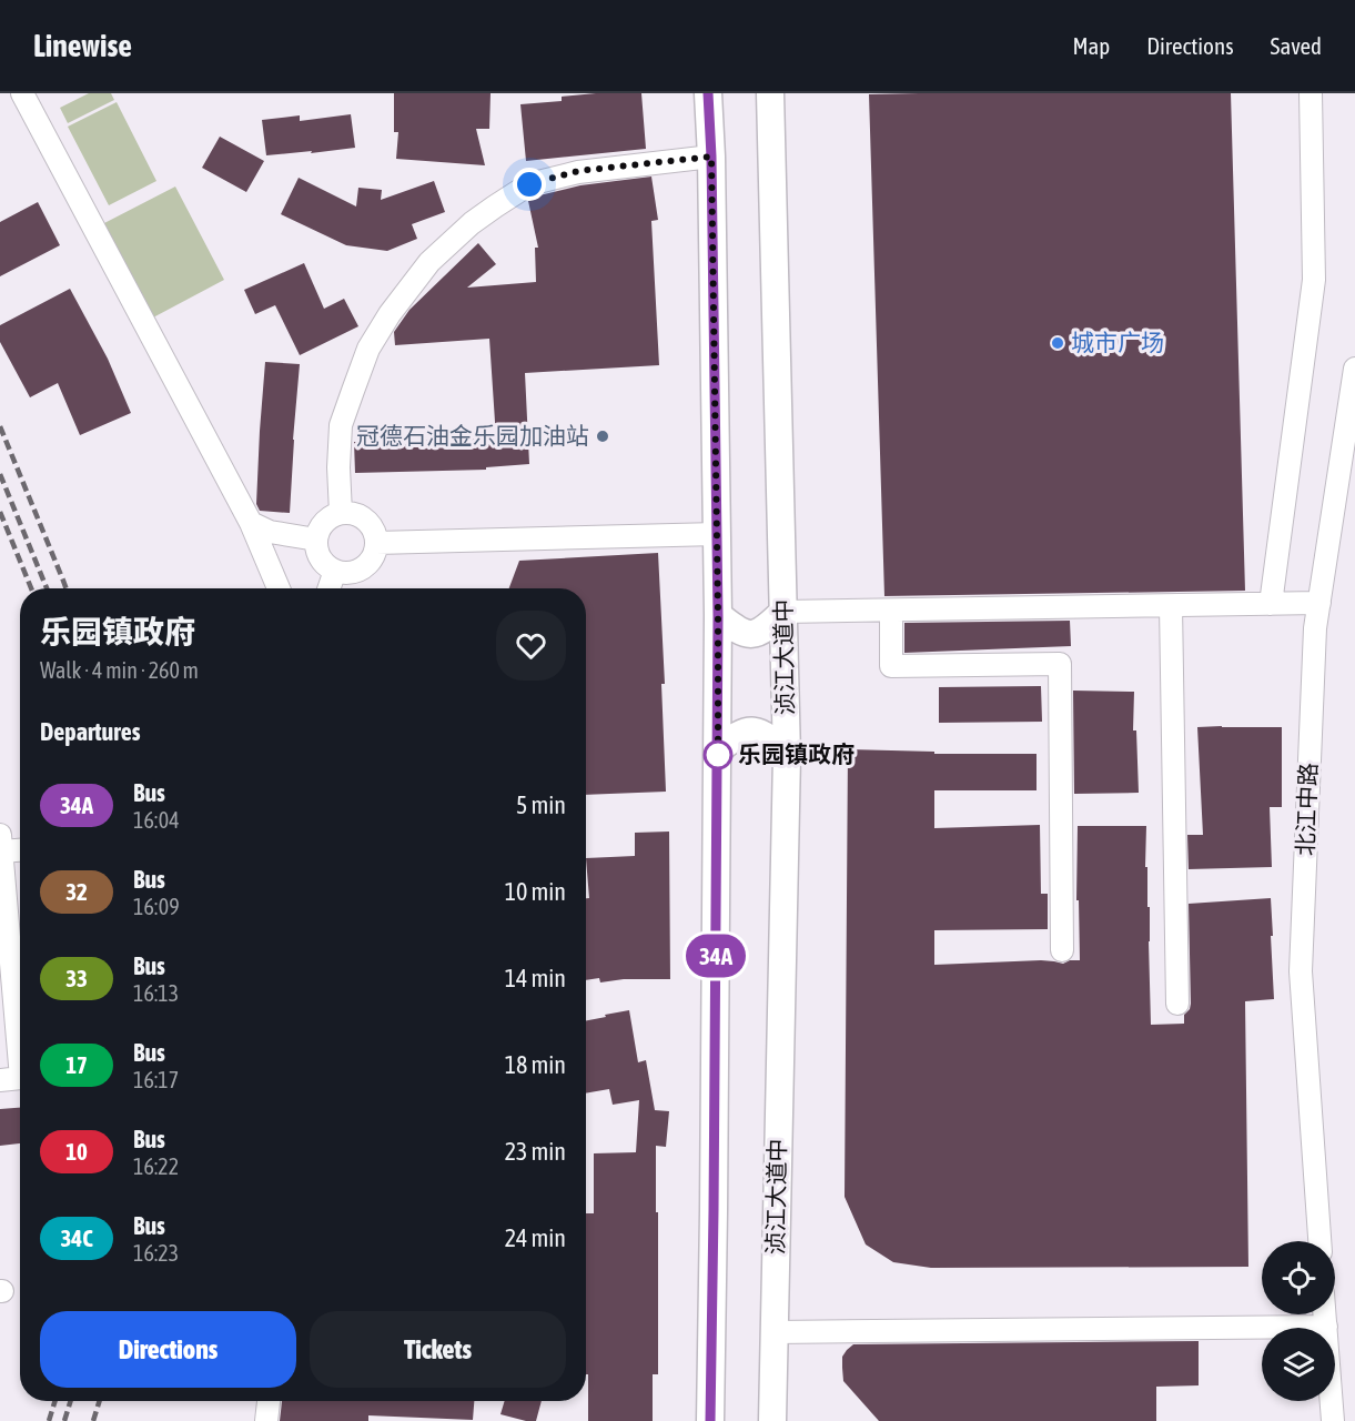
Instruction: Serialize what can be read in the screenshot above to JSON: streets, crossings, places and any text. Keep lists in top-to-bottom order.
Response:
{
  "streets": {
    "main road": ["浈江大道中"],
    "street": ["北江中路"]
  },
  "places": ["城市广场", "冠德石油金乐园加油站", "乐园镇政府"],
  "lines": ["bus line 34A"],
  "page": {
    "header": "Linewise",
    "nav": ["Map", "Directions", "Saved"],
    "on_map": "34A",
    "heading": [
      ["乐园镇政府", "Walk · 4 min · 260 m"],
      "Departures"
    ],
    "list": [
      {
        "mark": "34A",
        "name": "Bus",
        "note": "16:04",
        "value": "5 min"
      },
      {
        "mark": "32",
        "name": "Bus",
        "note": "16:09",
        "value": "10 min"
      },
      {
        "mark": "33",
        "name": "Bus",
        "note": "16:13",
        "value": "14 min"
      },
      {
        "mark": "17",
        "name": "Bus",
        "note": "16:17",
        "value": "18 min"
      },
      {
        "mark": "10",
        "name": "Bus",
        "note": "16:22",
        "value": "23 min"
      },
      {
        "mark": "34C",
        "name": "Bus",
        "note": "16:23",
        "value": "24 min"
      }
    ],
    "buttons": ["Directions", "Tickets"]
  }
}
